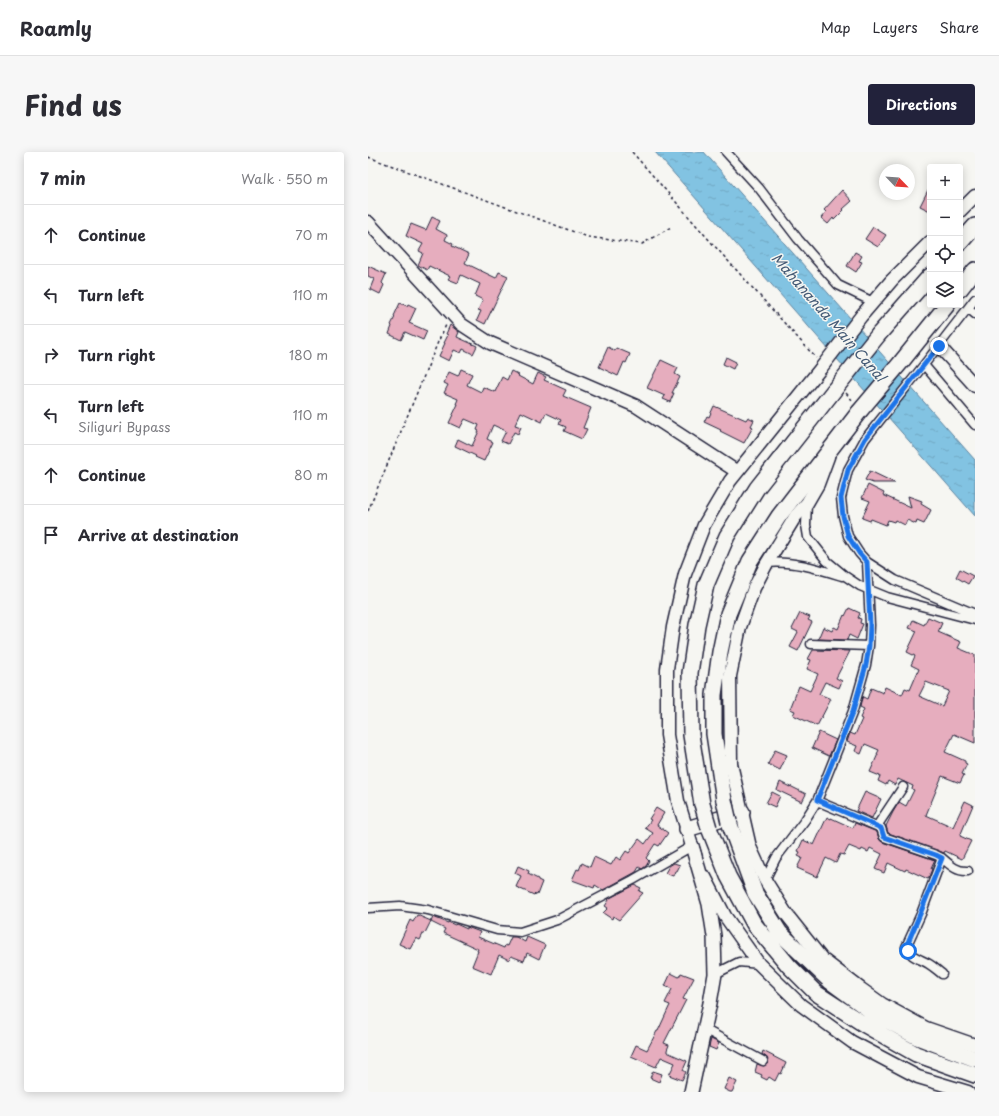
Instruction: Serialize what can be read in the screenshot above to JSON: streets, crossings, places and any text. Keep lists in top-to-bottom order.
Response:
{
  "water": ["Mahananda Main Canal"],
  "north": "bottom right",
  "page": {
    "header": "Roamly",
    "nav": ["Map", "Layers", "Share"],
    "title": "Find us",
    "buttons": "Directions",
    "heading": ["7 min", "Walk · 550 m"],
    "map_buttons": ["+", "−"],
    "list": [
      ["Continue", "70 m"],
      ["Turn left", "110 m"],
      ["Turn right", "180 m"],
      ["Turn left", "Siliguri Bypass", "110 m"],
      ["Continue", "80 m"],
      "Arrive at destination"
    ]
  }
}
